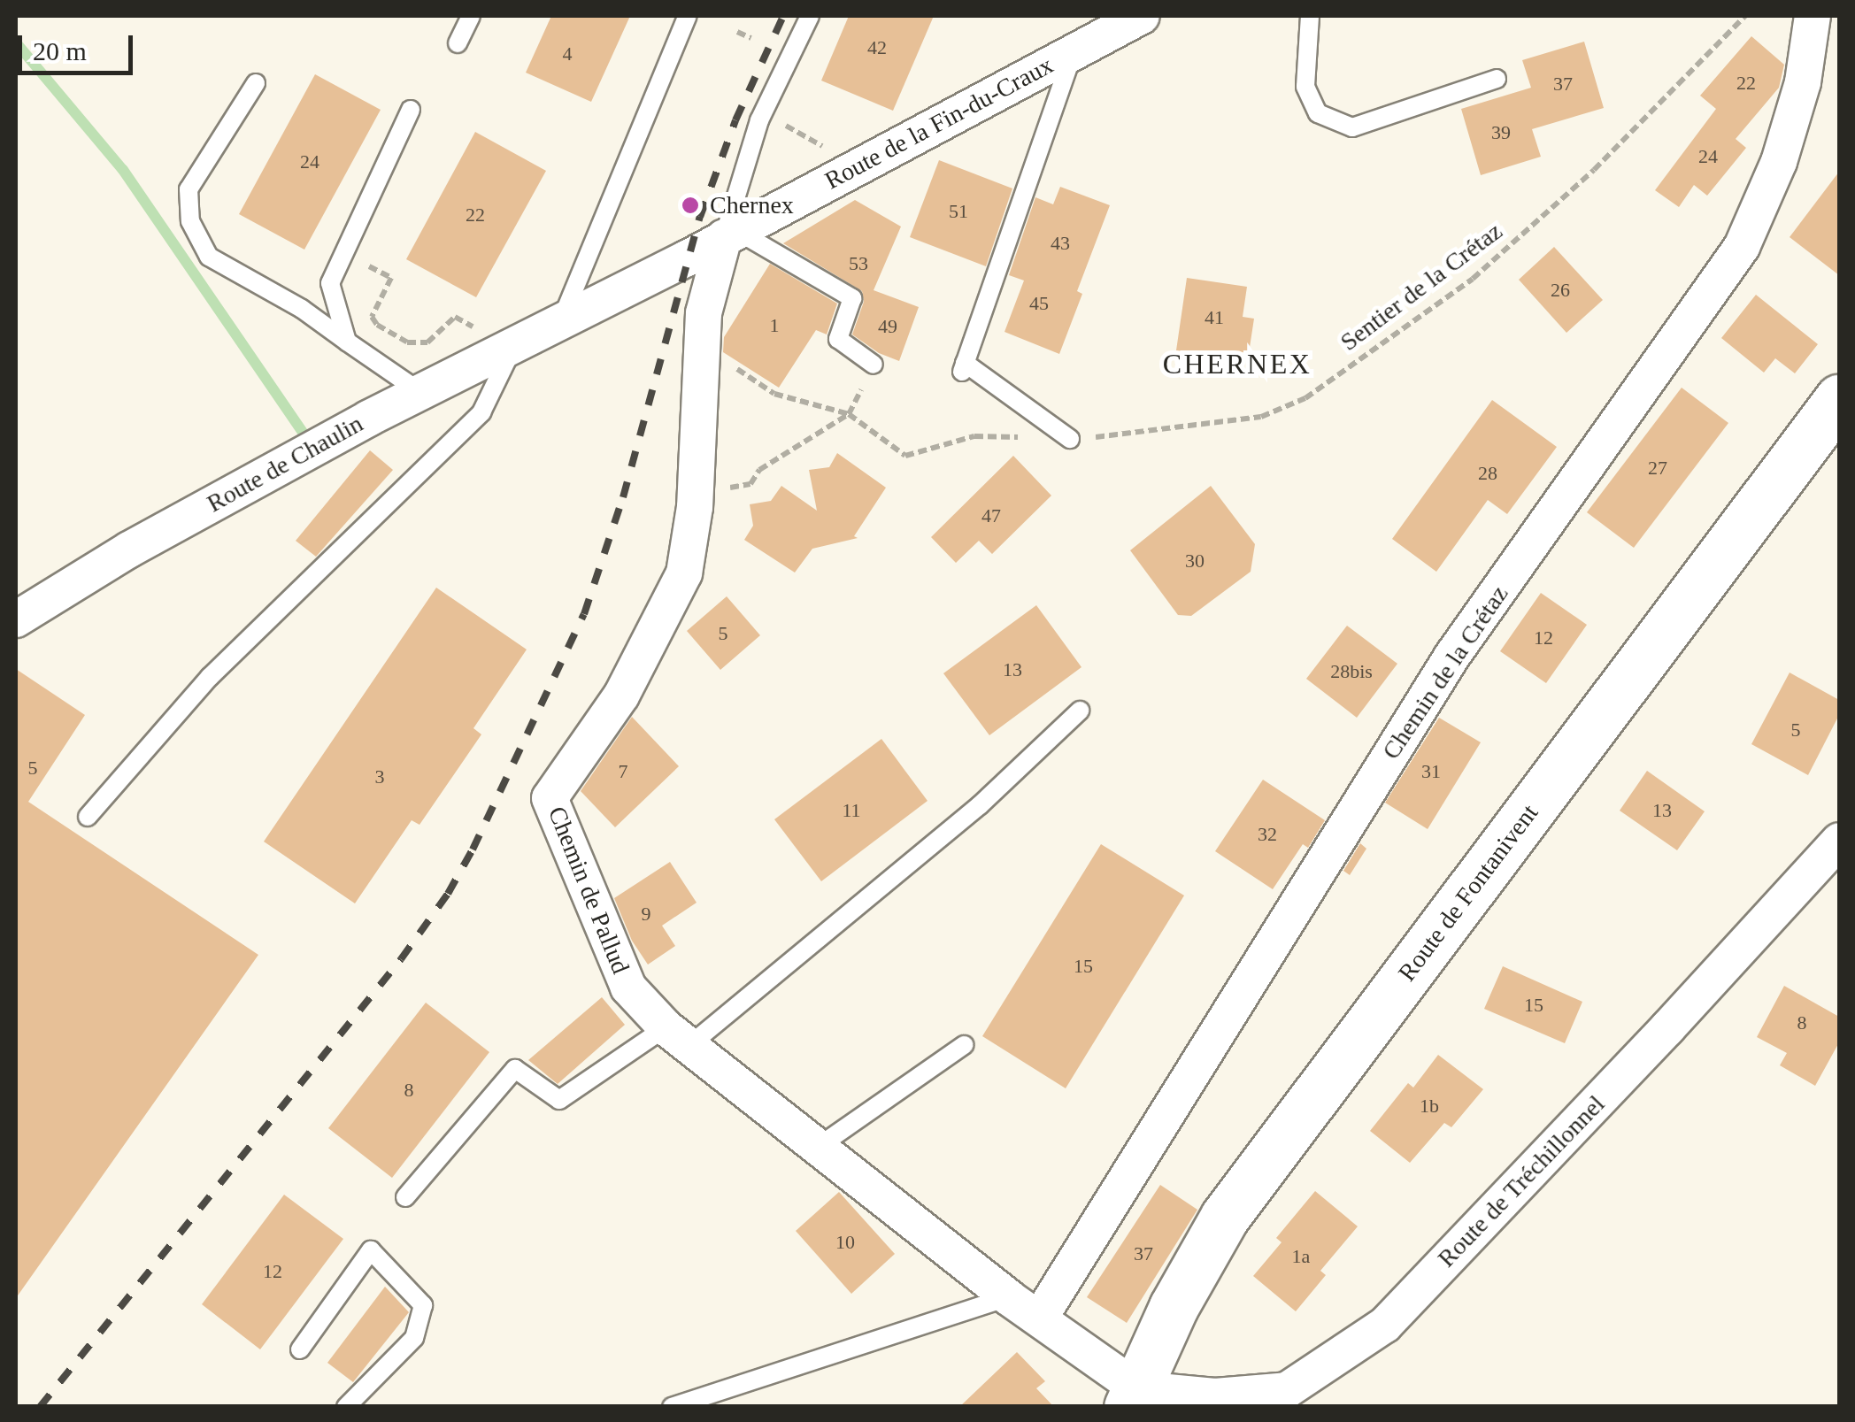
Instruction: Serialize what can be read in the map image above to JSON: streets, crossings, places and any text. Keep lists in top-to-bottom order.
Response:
{
  "streets": {
    "street": [
      "Route de la Fin-du-Craux",
      "Route de Chaulin",
      "Chemin de la Crétaz",
      "Chemin de Pallud",
      "Route de Fontanivent",
      "Route de Tréchillonnel"
    ],
    "path": ["Sentier de la Crétaz"]
  },
  "crossings": [
    ["Route de la Fin-du-Craux", "Route de Chaulin"],
    ["Route de la Fin-du-Craux", "Chemin de Pallud"],
    ["Route de Chaulin", "Chemin de Pallud"],
    ["Chemin de la Crétaz", "Chemin de Pallud"],
    ["Chemin de Pallud", "Route de Fontanivent"],
    ["Chemin de Pallud", "Route de Tréchillonnel"],
    ["Route de Fontanivent", "Route de Tréchillonnel"]
  ],
  "districts": ["CHERNEX"],
  "places": ["Chernex"],
  "house_numbers": [
    "42",
    "4",
    "22",
    "37",
    "39",
    "24",
    "24",
    "51",
    "22",
    "43",
    "53",
    "26",
    "45",
    "41",
    "1",
    "49",
    "27",
    "28",
    "47",
    "30",
    "5",
    "12",
    "13",
    "28bis",
    "5",
    "5",
    "7",
    "31",
    "3",
    "11",
    "13",
    "32",
    "9",
    "15",
    "15",
    "8",
    "8",
    "1b",
    "10",
    "37",
    "1a",
    "12"
  ],
  "scale_bar": "20 m"
}
